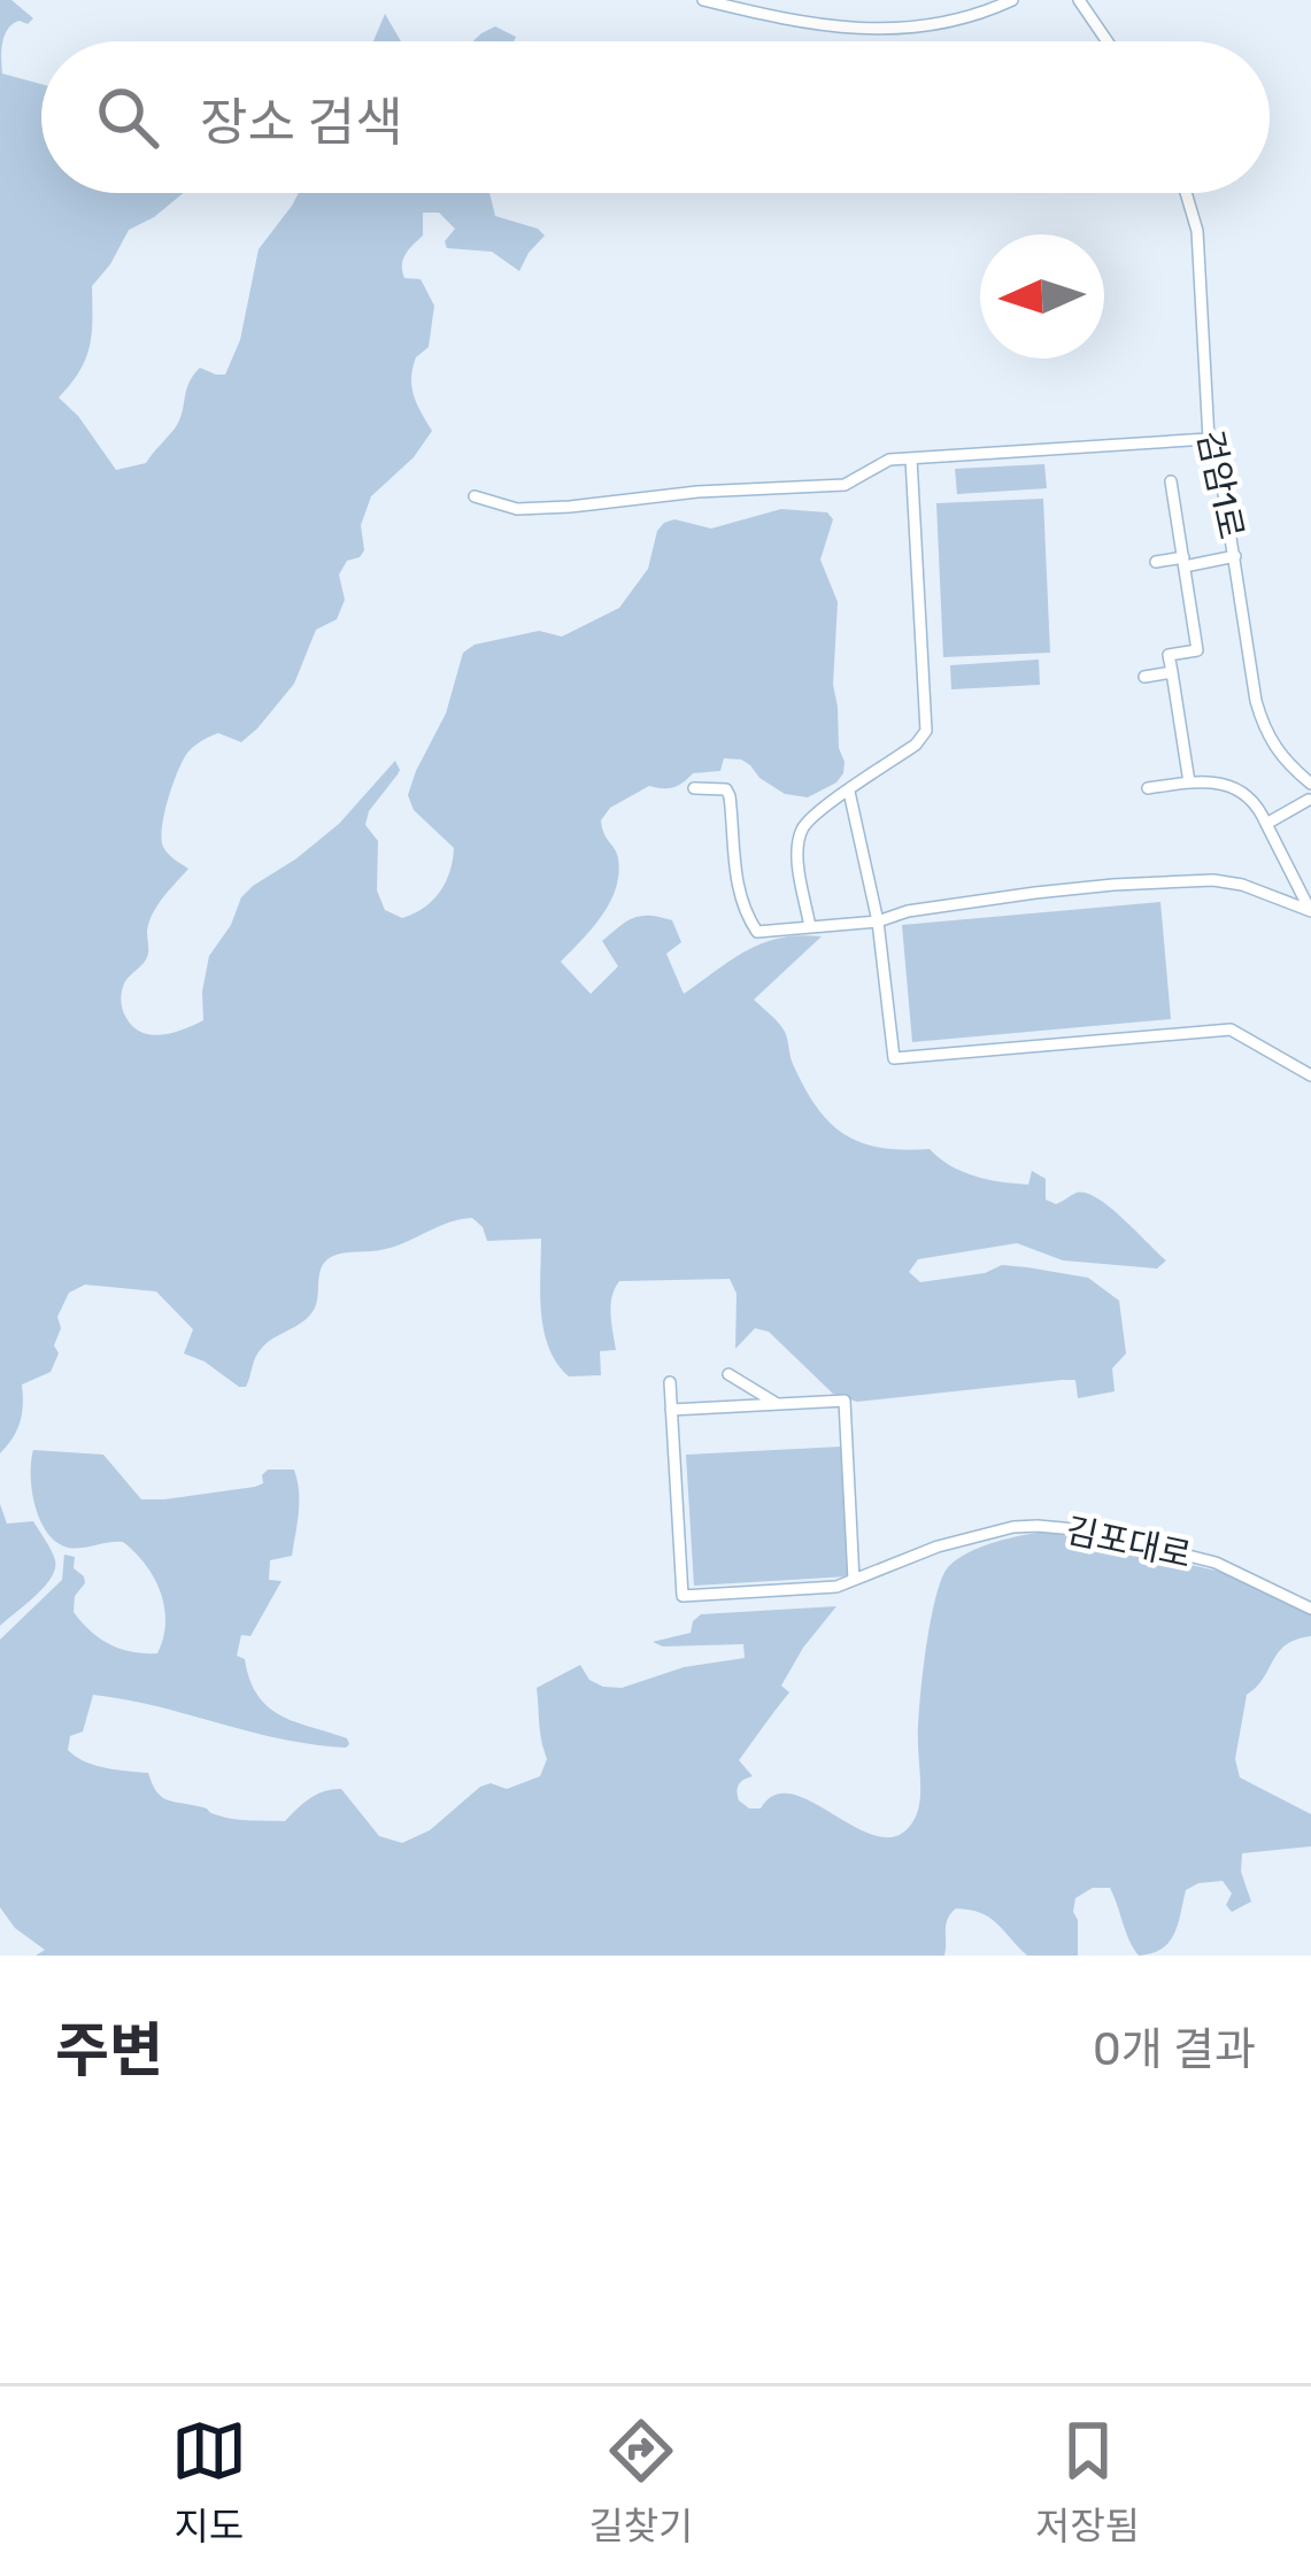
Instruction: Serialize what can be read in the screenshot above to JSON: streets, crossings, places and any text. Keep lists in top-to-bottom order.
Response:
{
  "streets": {
    "street": ["검암1로", "김포대로"]
  },
  "north": "left",
  "page": {
    "search": "장소 검색",
    "heading": ["주변", "0개 결과"],
    "nav": ["지도", "길찾기", "저장됨"]
  }
}
